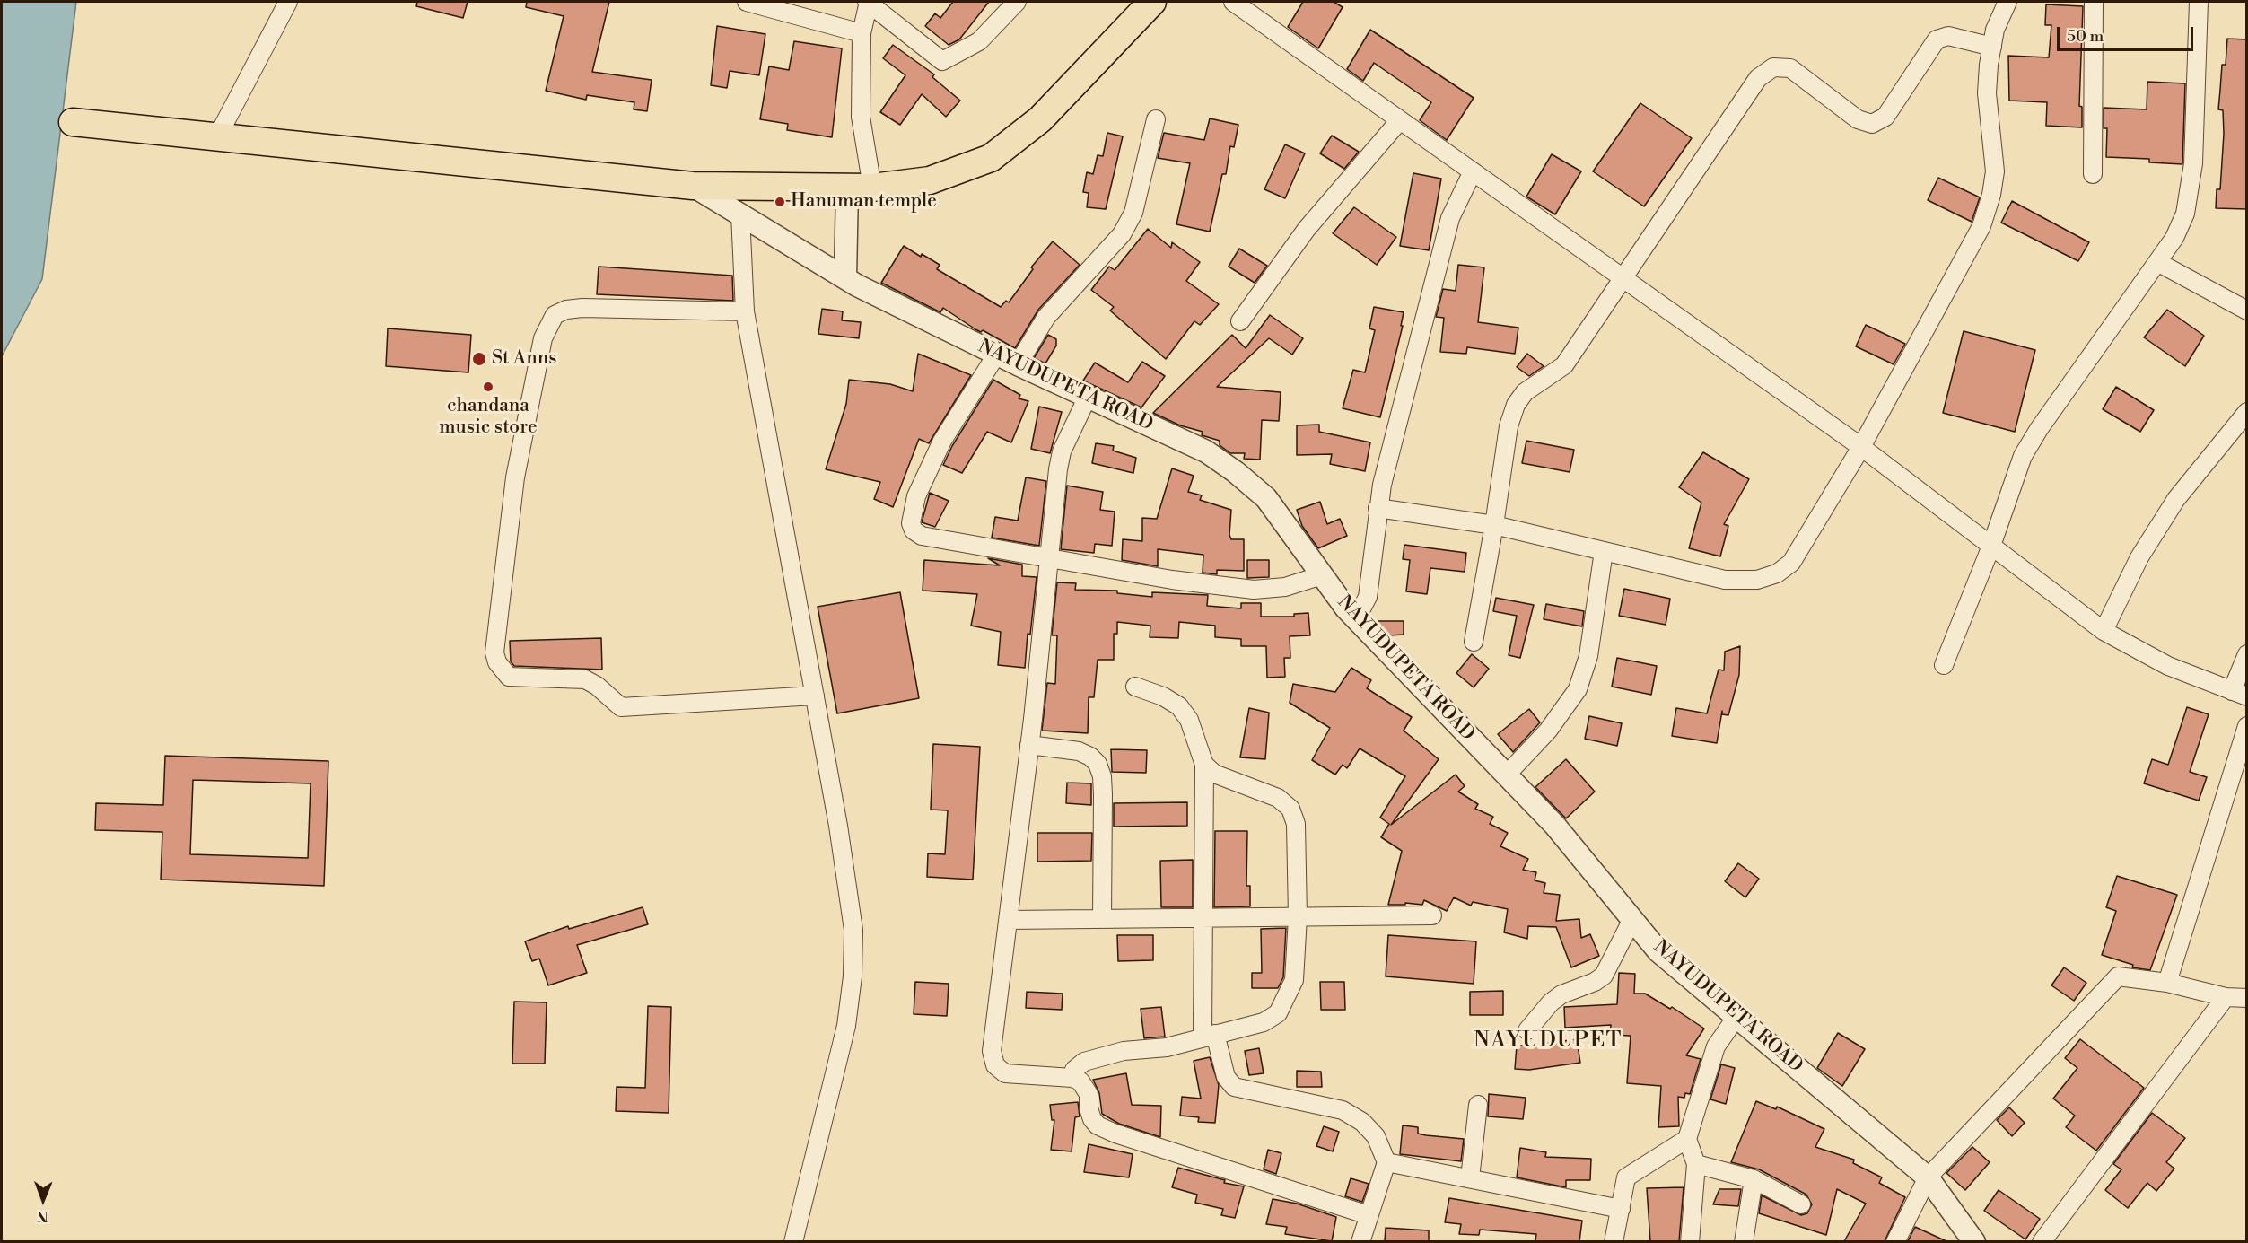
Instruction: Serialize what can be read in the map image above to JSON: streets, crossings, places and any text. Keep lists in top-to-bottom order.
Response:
{
  "streets": {
    "street": ["NAYUDUPETA ROAD"]
  },
  "districts": ["NAYUDUPET"],
  "places": ["Hanuman temple", "St Anns", "chandana music store"],
  "scale_bar": "50 m",
  "north": "bottom"
}
